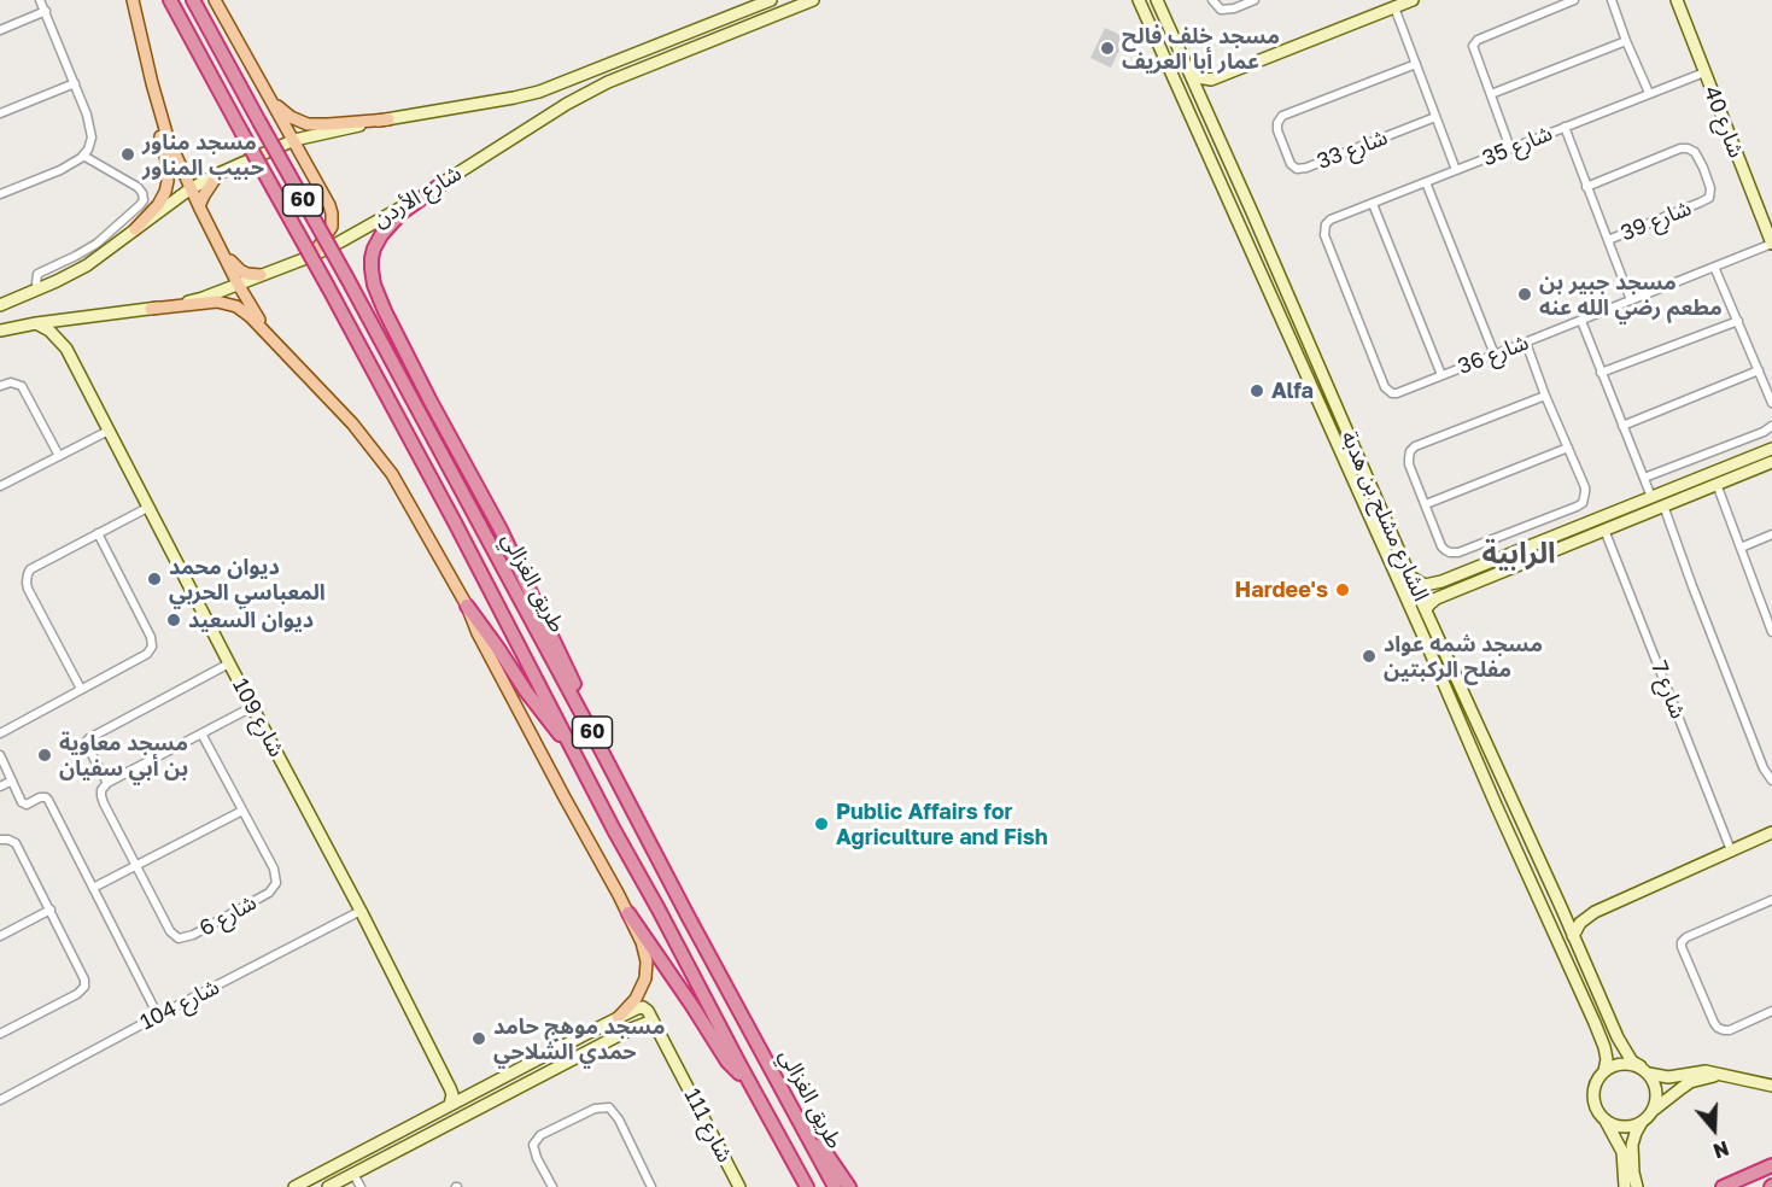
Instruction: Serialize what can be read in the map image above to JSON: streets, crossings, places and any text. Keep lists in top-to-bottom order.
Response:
{
  "streets": {
    "highway": ["60", "طريق الغزالي"],
    "street": [
      "شارع 40",
      "شارع 35",
      "شارع 33",
      "شارع الأردن",
      "شارع 39",
      "شارع 36",
      "الشارع مشلح بن هدبة",
      "شارع 7",
      "شارع 109",
      "شارع 6",
      "شارع 104",
      "شارع 111"
    ]
  },
  "crossings": [
    ["شارع 40", "شارع 35"],
    ["شارع 40", "شارع 36"],
    ["شارع 35", "شارع 39"],
    ["شارع 35", "شارع 36"],
    ["شارع الأردن", "شارع 109"],
    ["شارع 39", "شارع 36"],
    ["شارع 109", "شارع 104"]
  ],
  "districts": ["الرابية"],
  "places": [
    "مسجد خلف فالح عمار أبا العريف",
    "مسجد مناور حبيب المناور",
    "مسجد جبير بن مطعم رضي الله عنه",
    "Alfa",
    "ديوان محمد المعباسي الحربي",
    "Hardee's",
    "ديوان السعيد",
    "مسجد شمه عواد مفلح الركبتين",
    "مسجد معاوية بن أبي سفيان",
    "Public Affairs for Agriculture and Fish",
    "مسجد موهج حامد حمدي الشلاحي"
  ],
  "north": "bottom"
}
